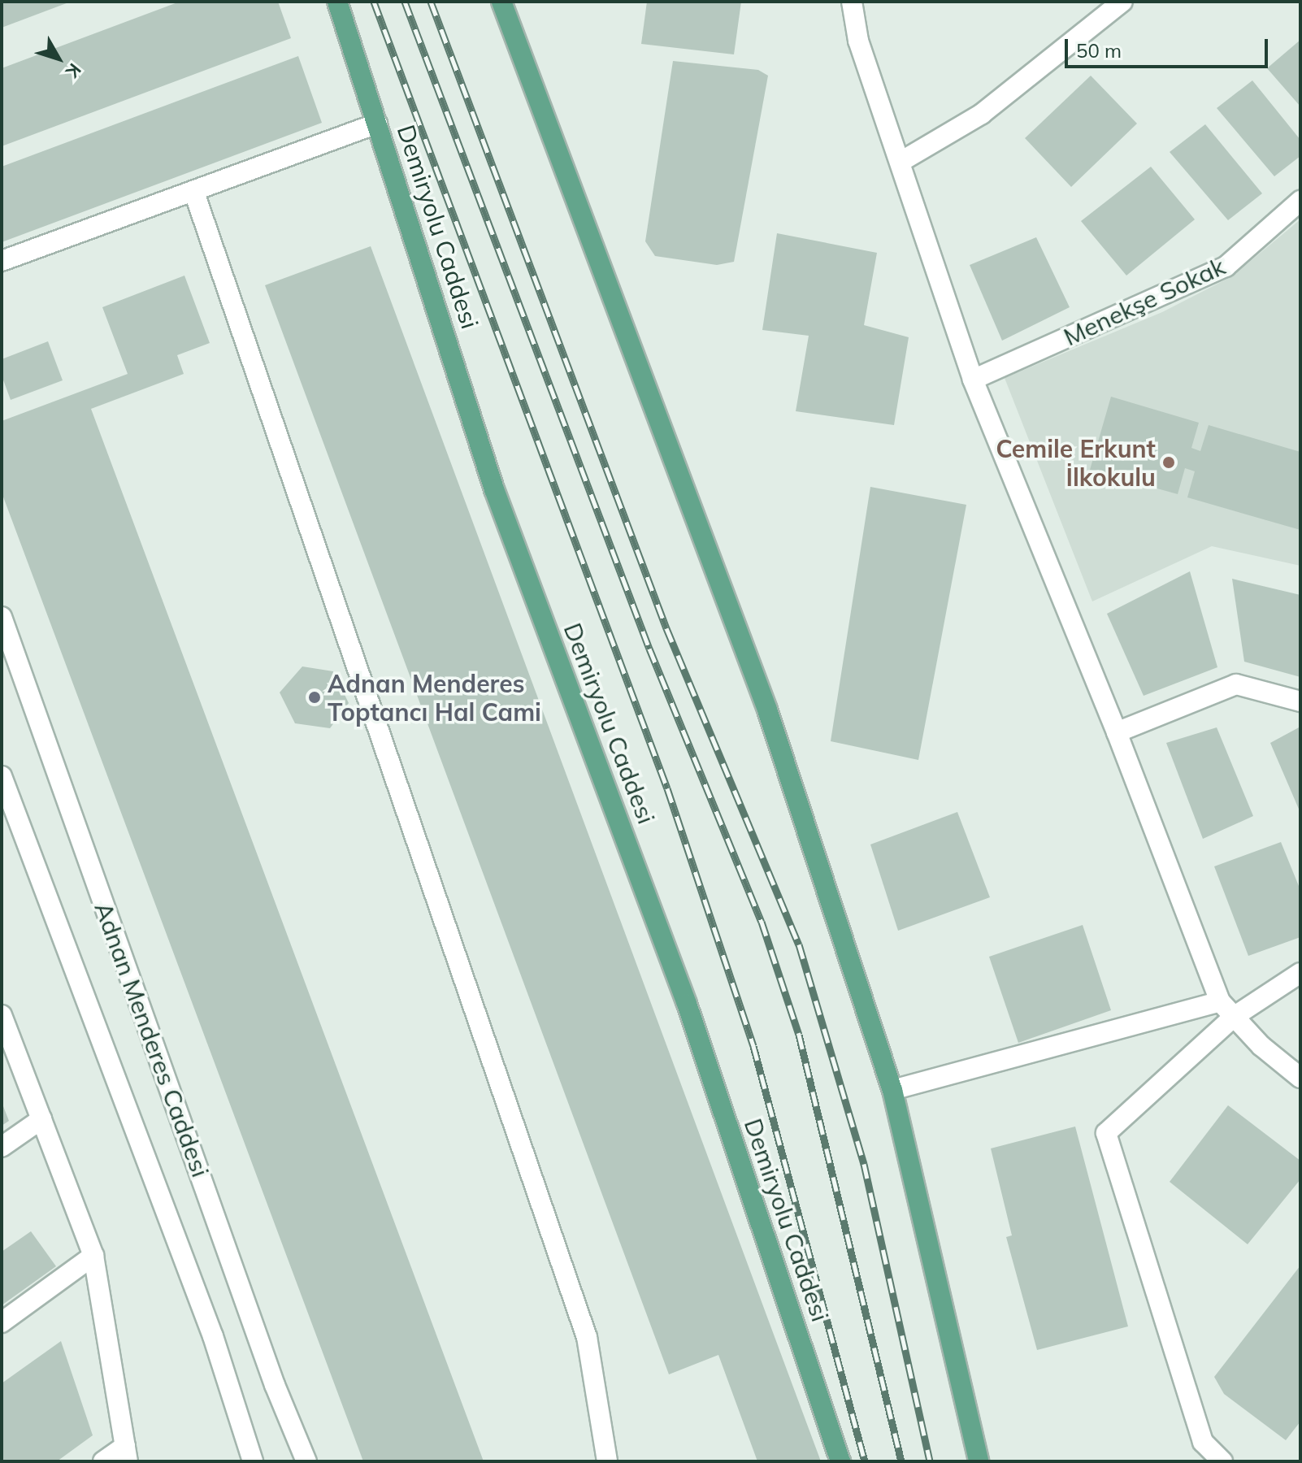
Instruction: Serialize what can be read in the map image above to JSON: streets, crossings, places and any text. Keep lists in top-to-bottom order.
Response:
{
  "streets": {
    "main road": ["Demiryolu Caddesi"],
    "street": ["Menekşe Sokak", "Adnan Menderes Caddesi"]
  },
  "places": ["Cemile Erkunt İlkokulu", "Adnan Menderes Toptancı Hal Cami"],
  "scale_bar": "50 m",
  "north": "bottom right"
}
